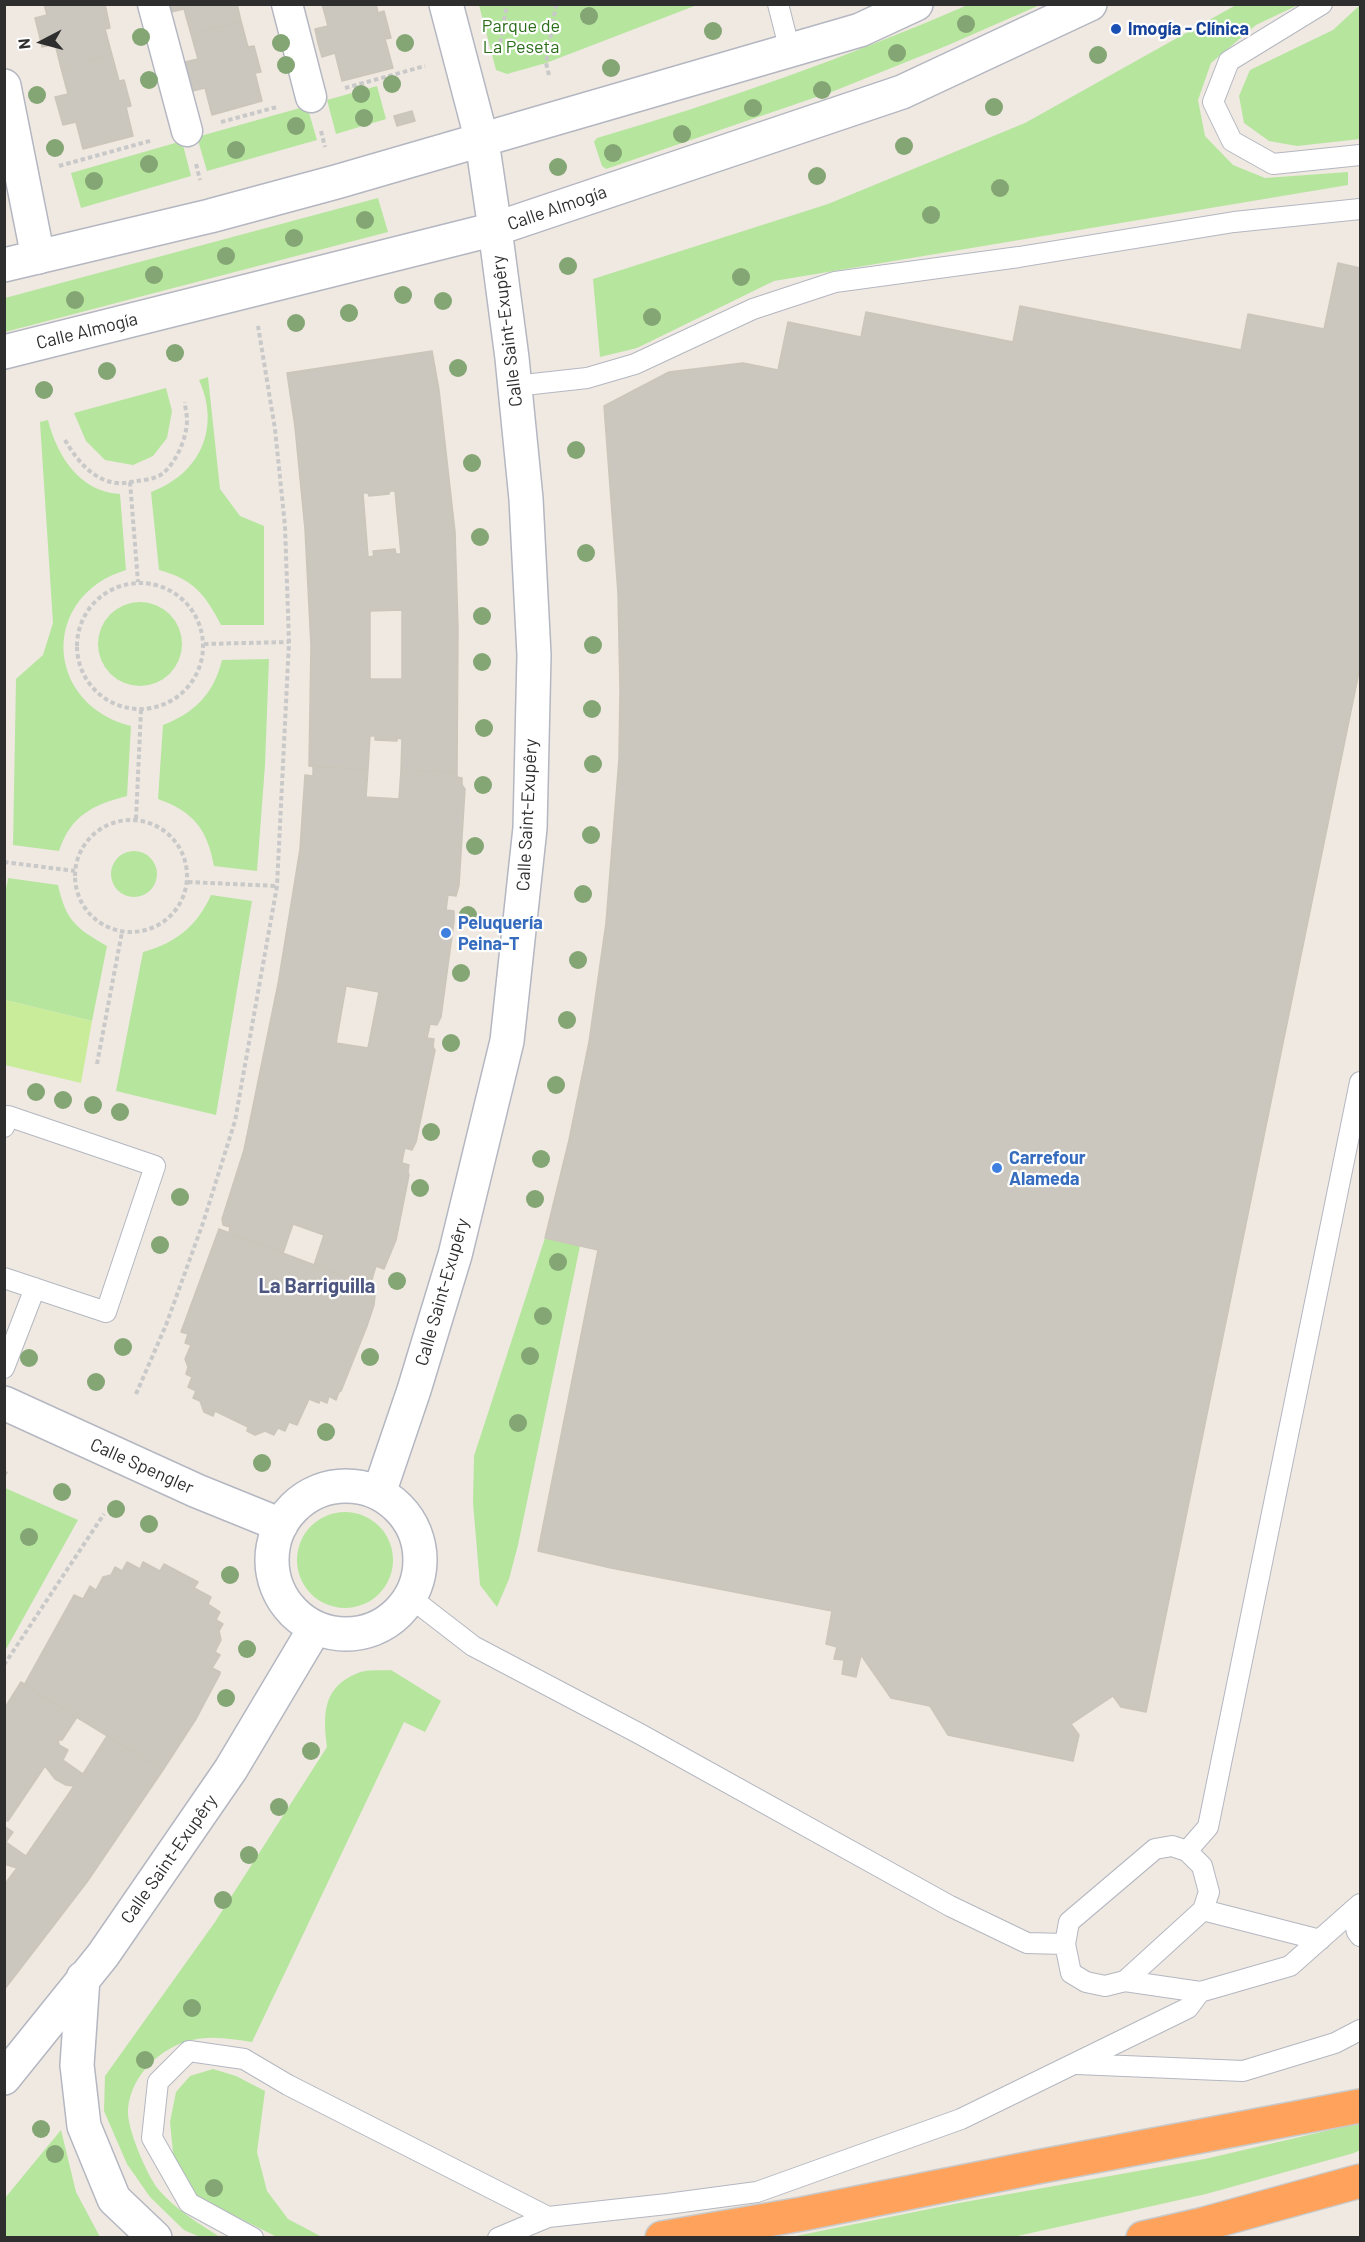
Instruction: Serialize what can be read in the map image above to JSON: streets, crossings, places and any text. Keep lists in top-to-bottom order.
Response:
{
  "streets": {
    "street": ["Calle Almogía", "Calle Saint-Exupêry", "Calle Spengler"]
  },
  "crossings": [
    ["Calle Almogía", "Calle Saint-Exupêry"],
    ["Calle Saint-Exupêry", "Calle Spengler"]
  ],
  "districts": ["La Barriguilla"],
  "parks": ["Parque de La Peseta"],
  "places": ["lmogía - Clínica", "Peluquería Peina-T", "Carrefour Alameda"],
  "north": "left"
}
